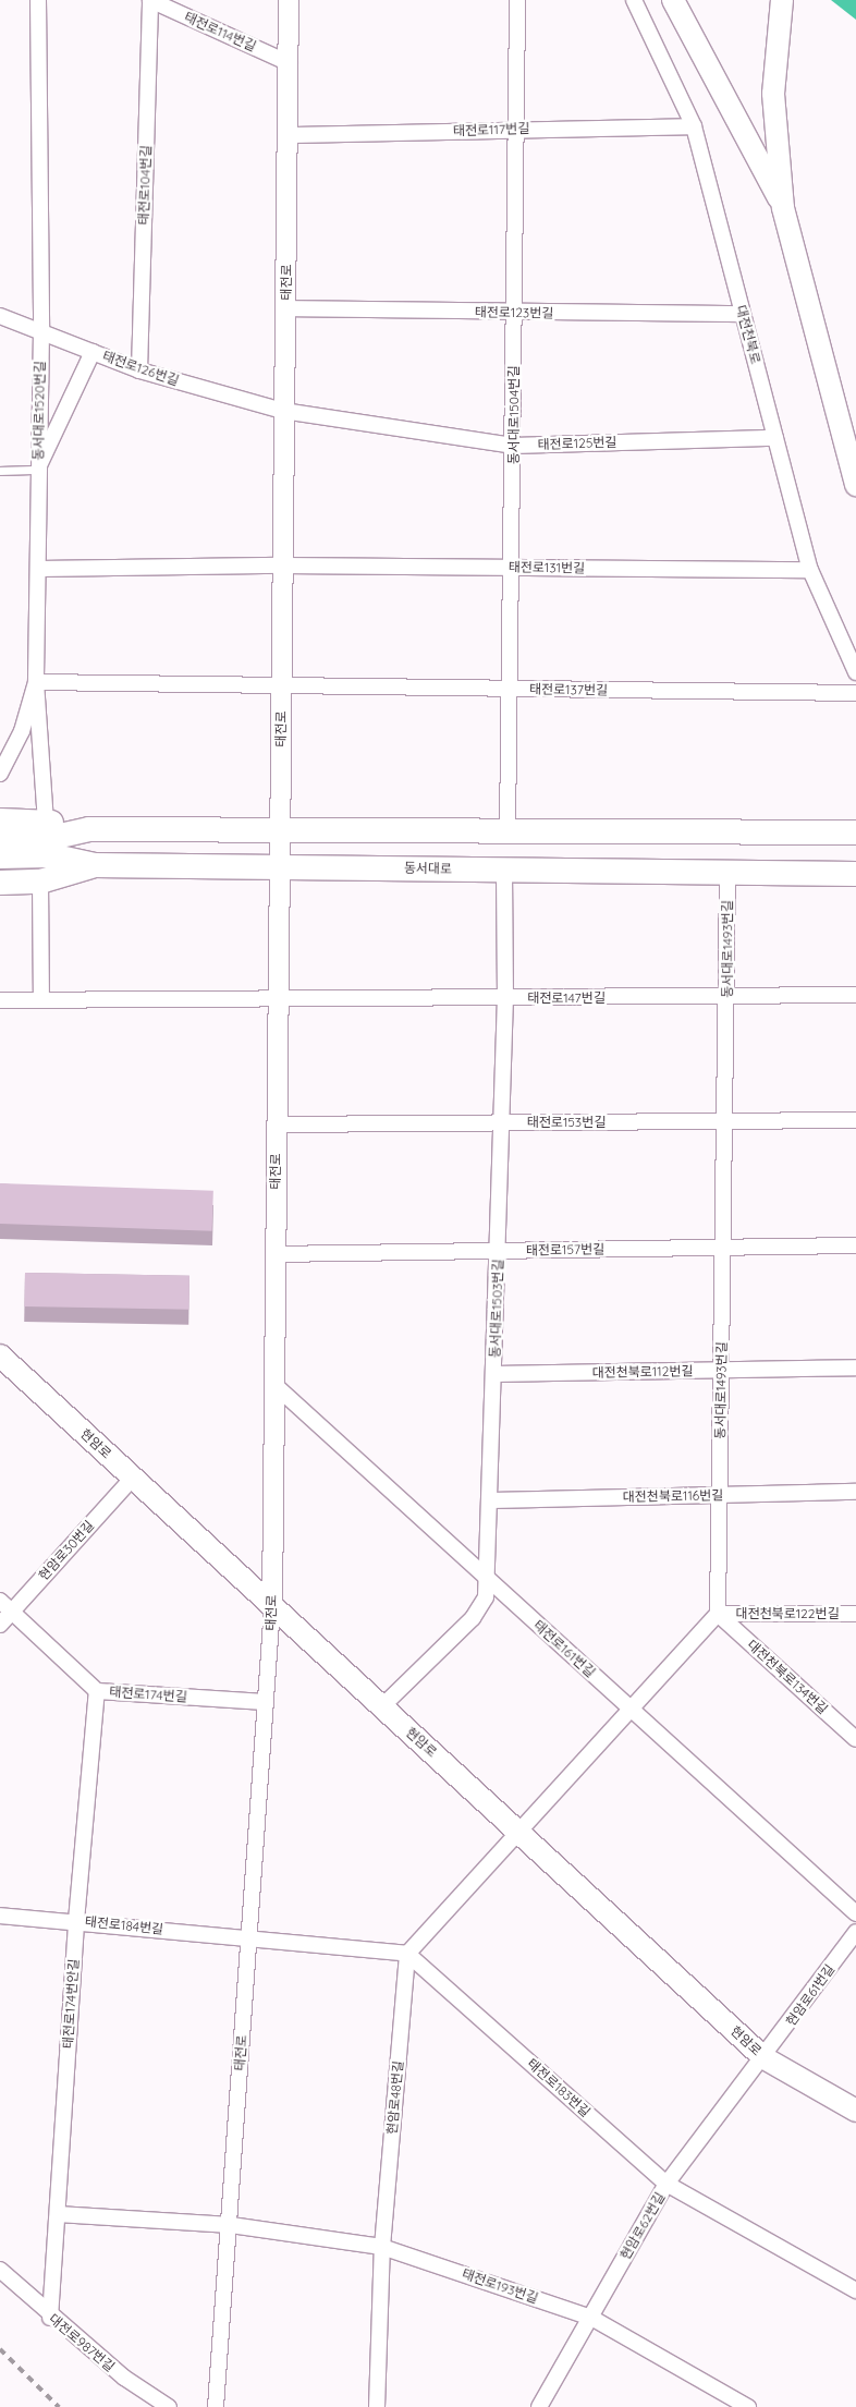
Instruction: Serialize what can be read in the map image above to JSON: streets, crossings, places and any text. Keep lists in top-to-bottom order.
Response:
{
  "streets": {
    "main road": ["동서대로", "현암로"],
    "street": [
      "태전로114번길",
      "태전로117번길",
      "태전로104번길",
      "태전로",
      "태전로123번길",
      "대전천북로",
      "태전로126번길",
      "동서대로1520번길",
      "동서대로1504번길",
      "태전로125번길",
      "태전로131번길",
      "태전로137번길",
      "동서대로1493번길",
      "태전로147번길",
      "태전로153번길",
      "태전로157번길",
      "동서대로1503번길",
      "대전천북로112번길",
      "대전천북로116번길",
      "현암로30번길",
      "대전천북로122번길",
      "태전로161번길",
      "대전천북로134번길",
      "태전로174번길",
      "태전로184번길",
      "현암로61번길",
      "태전로174번안길",
      "태전로183번길",
      "현암로48번길",
      "현암로62번길",
      "태전로193번길",
      "대전로987번길"
    ]
  },
  "crossings": [
    ["태전로114번길", "태전로104번길"],
    ["태전로114번길", "태전로"],
    ["태전로117번길", "태전로"],
    ["태전로117번길", "대전천북로"],
    ["태전로117번길", "동서대로1504번길"],
    ["태전로104번길", "태전로126번길"],
    ["태전로", "태전로123번길"],
    ["태전로", "태전로126번길"],
    ["태전로", "태전로125번길"],
    ["태전로", "태전로131번길"],
    ["태전로", "태전로137번길"],
    ["태전로", "동서대로"],
    ["태전로", "태전로147번길"],
    ["태전로", "태전로153번길"],
    ["태전로", "태전로157번길"],
    ["태전로", "현암로"],
    ["태전로", "태전로161번길"],
    ["태전로", "태전로174번길"],
    ["태전로", "태전로184번길"],
    ["태전로", "태전로193번길"],
    ["태전로123번길", "대전천북로"],
    ["태전로123번길", "동서대로1504번길"],
    ["대전천북로", "태전로125번길"],
    ["대전천북로", "태전로131번길"],
    ["태전로126번길", "동서대로1520번길"],
    ["태전로126번길", "태전로125번길"],
    ["동서대로1504번길", "태전로125번길"],
    ["동서대로1504번길", "태전로131번길"],
    ["동서대로1504번길", "태전로137번길"],
    ["동서대로", "동서대로1493번길"],
    ["동서대로", "동서대로1503번길"],
    ["동서대로1493번길", "태전로147번길"],
    ["동서대로1493번길", "태전로153번길"],
    ["동서대로1493번길", "태전로157번길"],
    ["동서대로1493번길", "대전천북로112번길"],
    ["동서대로1493번길", "대전천북로116번길"],
    ["동서대로1493번길", "대전천북로122번길"],
    ["동서대로1493번길", "대전천북로134번길"],
    ["태전로147번길", "동서대로1503번길"],
    ["태전로153번길", "동서대로1503번길"],
    ["태전로157번길", "동서대로1503번길"],
    ["동서대로1503번길", "대전천북로112번길"],
    ["동서대로1503번길", "현암로"],
    ["동서대로1503번길", "대전천북로116번길"],
    ["동서대로1503번길", "태전로161번길"],
    ["현암로", "현암로30번길"],
    ["현암로", "현암로61번길"],
    ["현암로", "현암로62번길"],
    ["현암로30번길", "태전로174번길"],
    ["대전천북로122번길", "대전천북로134번길"],
    ["태전로174번길", "태전로174번안길"],
    ["태전로184번길", "태전로174번안길"],
    ["현암로61번길", "현암로62번길"],
    ["태전로174번안길", "대전로987번길"],
    ["태전로183번길", "현암로48번길"],
    ["태전로183번길", "현암로62번길"],
    ["현암로48번길", "태전로193번길"],
    ["현암로62번길", "태전로193번길"]
  ]
}
